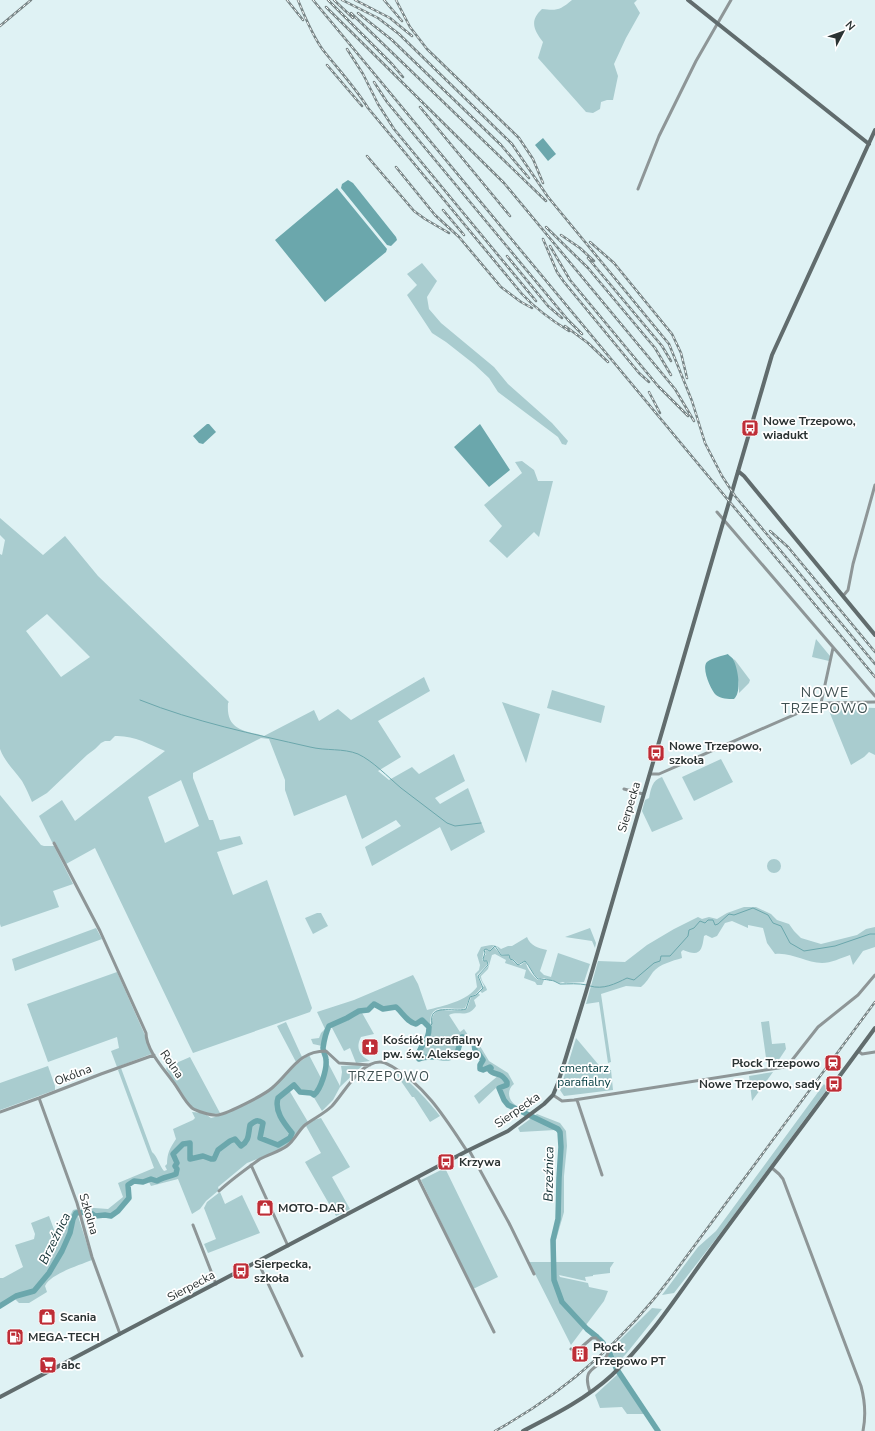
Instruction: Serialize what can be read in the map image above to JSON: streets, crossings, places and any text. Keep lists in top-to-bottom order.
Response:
{
  "streets": {
    "street": [
      "Sierpecka",
      "Rolna",
      "Okólna",
      "Szkolna"
    ]
  },
  "crossings": [
    ["Sierpecka", "Szkolna"],
    ["Rolna", "Okólna"],
    ["Okólna", "Szkolna"]
  ],
  "districts": ["NOWE TRZEPOWO", "TRZEPOWO"],
  "water": ["Brzeźnica"],
  "parks": ["cmentarz parafialny"],
  "places": {
    "bus stop": [
      "Nowe Trzepowo, wiadukt",
      "Nowe Trzepowo, szkoła",
      "Nowe Trzepowo, sady",
      "Krzywa",
      "Sierpecka, szkoła"
    ],
    "church": ["Kościół parafialny pw. św. Aleksego"],
    "station": ["Płock Trzepowo"],
    "shop": ["MOTO-DAR", "Scania"],
    "fuel station": ["MEGA-TECH"],
    "building": ["Płock Trzepowo PT"],
    "supermarket": ["abc"]
  },
  "north": "top right"
}
